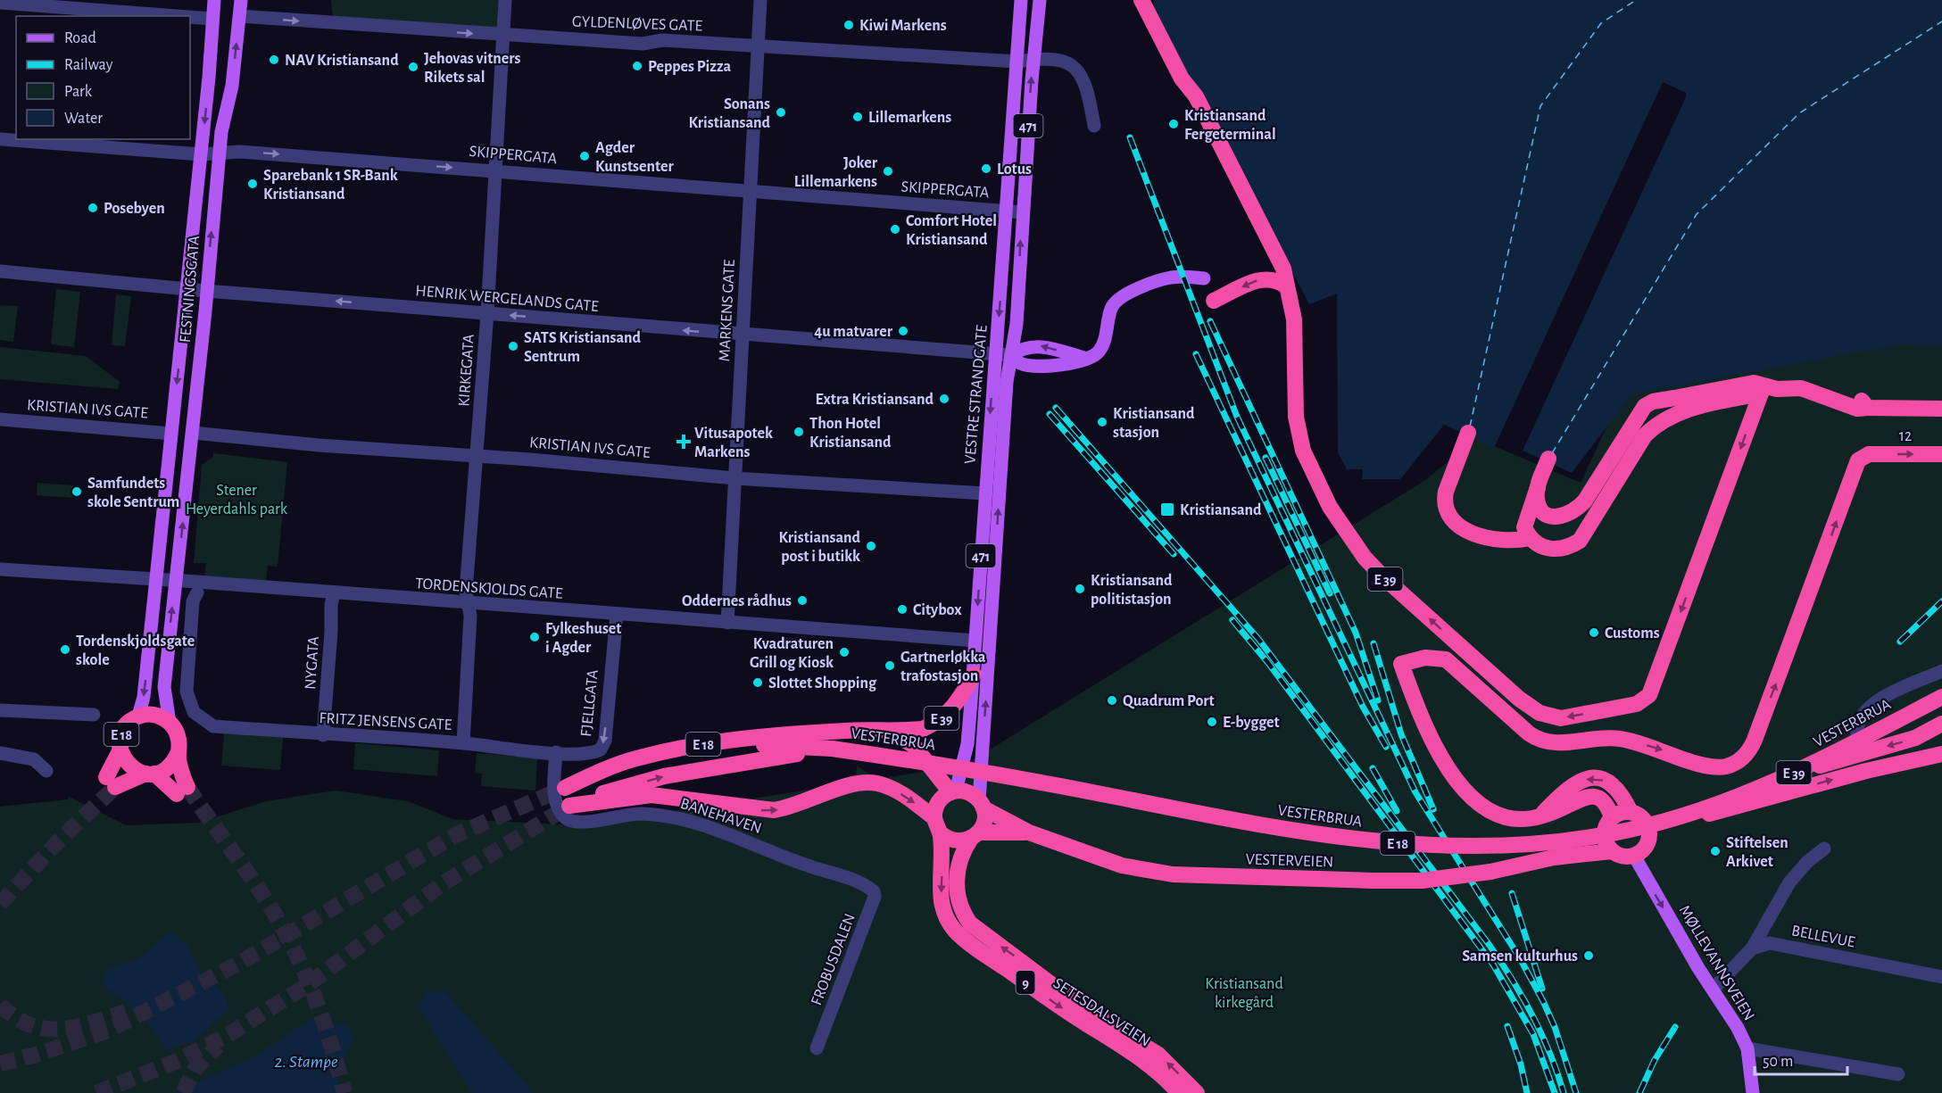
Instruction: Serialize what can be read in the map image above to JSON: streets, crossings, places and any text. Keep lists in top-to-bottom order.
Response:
{
  "streets": {
    "highway": [
      "12",
      "E 39",
      "VESTERBRUA",
      "E 18",
      "VESTERVEIEN",
      "9",
      "SETESDALSVEIEN"
    ],
    "main road": [
      "471",
      "FESTNINGSGATA",
      "VESTRE STRANDGATE",
      "MØLLEVANNSVEIEN"
    ],
    "street": [
      "GYLDENLØVES GATE",
      "SKIPPERGATA",
      "HENRIK WERGELANDS GATE",
      "MARKENS GATE",
      "KIRKEGATA",
      "KRISTIAN IVS GATE",
      "TORDENSKJOLDS GATE",
      "NYGATA",
      "FJELLGATA",
      "FRITZ JENSENS GATE",
      "BANEHAVEN",
      "BELLEVUE",
      "FROBUSDALEN"
    ]
  },
  "crossings": [
    ["GYLDENLØVES GATE", "FESTNINGSGATA"],
    ["GYLDENLØVES GATE", "MARKENS GATE"],
    ["GYLDENLØVES GATE", "KIRKEGATA"],
    ["GYLDENLØVES GATE", "VESTRE STRANDGATE"],
    ["SKIPPERGATA", "FESTNINGSGATA"],
    ["SKIPPERGATA", "MARKENS GATE"],
    ["SKIPPERGATA", "KIRKEGATA"],
    ["SKIPPERGATA", "VESTRE STRANDGATE"],
    ["FESTNINGSGATA", "HENRIK WERGELANDS GATE"],
    ["FESTNINGSGATA", "KRISTIAN IVS GATE"],
    ["FESTNINGSGATA", "TORDENSKJOLDS GATE"],
    ["FESTNINGSGATA", "E 18"],
    ["HENRIK WERGELANDS GATE", "MARKENS GATE"],
    ["HENRIK WERGELANDS GATE", "KIRKEGATA"],
    ["HENRIK WERGELANDS GATE", "VESTRE STRANDGATE"],
    ["MARKENS GATE", "KRISTIAN IVS GATE"],
    ["MARKENS GATE", "TORDENSKJOLDS GATE"],
    ["KIRKEGATA", "KRISTIAN IVS GATE"],
    ["KIRKEGATA", "TORDENSKJOLDS GATE"],
    ["KIRKEGATA", "FRITZ JENSENS GATE"],
    ["VESTRE STRANDGATE", "KRISTIAN IVS GATE"],
    ["VESTRE STRANDGATE", "E 39"],
    ["VESTRE STRANDGATE", "TORDENSKJOLDS GATE"],
    ["VESTRE STRANDGATE", "E 18"],
    ["VESTRE STRANDGATE", "VESTERVEIEN"],
    ["VESTRE STRANDGATE", "SETESDALSVEIEN"],
    ["E 39", "E 18"],
    ["E 39", "VESTERVEIEN"],
    ["E 39", "MØLLEVANNSVEIEN"],
    ["TORDENSKJOLDS GATE", "NYGATA"],
    ["TORDENSKJOLDS GATE", "FJELLGATA"],
    ["NYGATA", "FRITZ JENSENS GATE"],
    ["FJELLGATA", "FRITZ JENSENS GATE"],
    ["FJELLGATA", "BANEHAVEN"],
    ["FRITZ JENSENS GATE", "BANEHAVEN"],
    ["VESTERBRUA", "E 18"],
    ["E 18", "VESTERVEIEN"],
    ["E 18", "SETESDALSVEIEN"],
    ["BANEHAVEN", "FROBUSDALEN"],
    ["VESTERVEIEN", "MØLLEVANNSVEIEN"],
    ["VESTERVEIEN", "SETESDALSVEIEN"]
  ],
  "one_way": ["HENRIK WERGELANDS GATE", "FJELLGATA", "MØLLEVANNSVEIEN"],
  "water": ["2. Stampe"],
  "parks": ["Stener Heyerdahls park", "Kristiansand kirkegård"],
  "places": {
    "other": [
      "Kiwi Markens",
      "NAV Kristiansand",
      "Peppes Pizza",
      "Jehovas vitners Rikets sal",
      "Sonans Kristiansand",
      "Lillemarkens",
      "Kristiansand Fergeterminal",
      "Agder Kunstsenter",
      "Lotus",
      "Joker Lillemarkens",
      "Sparebank 1 SR-Bank Kristiansand",
      "Posebyen",
      "Comfort Hotel Kristiansand",
      "4u matvarer",
      "SATS Kristiansand Sentrum",
      "Extra Kristiansand",
      "Kristiansand stasjon",
      "Thon Hotel Kristiansand",
      "Samfundets skole Sentrum",
      "Kristiansand post i butikk",
      "Kristiansand politistasjon",
      "Oddernes rådhus",
      "Citybox",
      "Customs",
      "Fylkeshuset i Agder",
      "Tordenskjoldsgate skole",
      "Kvadraturen Grill og Kiosk",
      "Gartnerløkka trafostasjon",
      "Slottet Shopping",
      "Quadrum Port",
      "E-bygget",
      "Stiftelsen Arkivet",
      "Samsen kulturhus"
    ],
    "health": ["Vitusapotek Markens"],
    "transit": ["Kristiansand"]
  },
  "legend": [
    "Road",
    "Railway",
    "Park",
    "Water"
  ],
  "scale_bar": "50 m"
}
